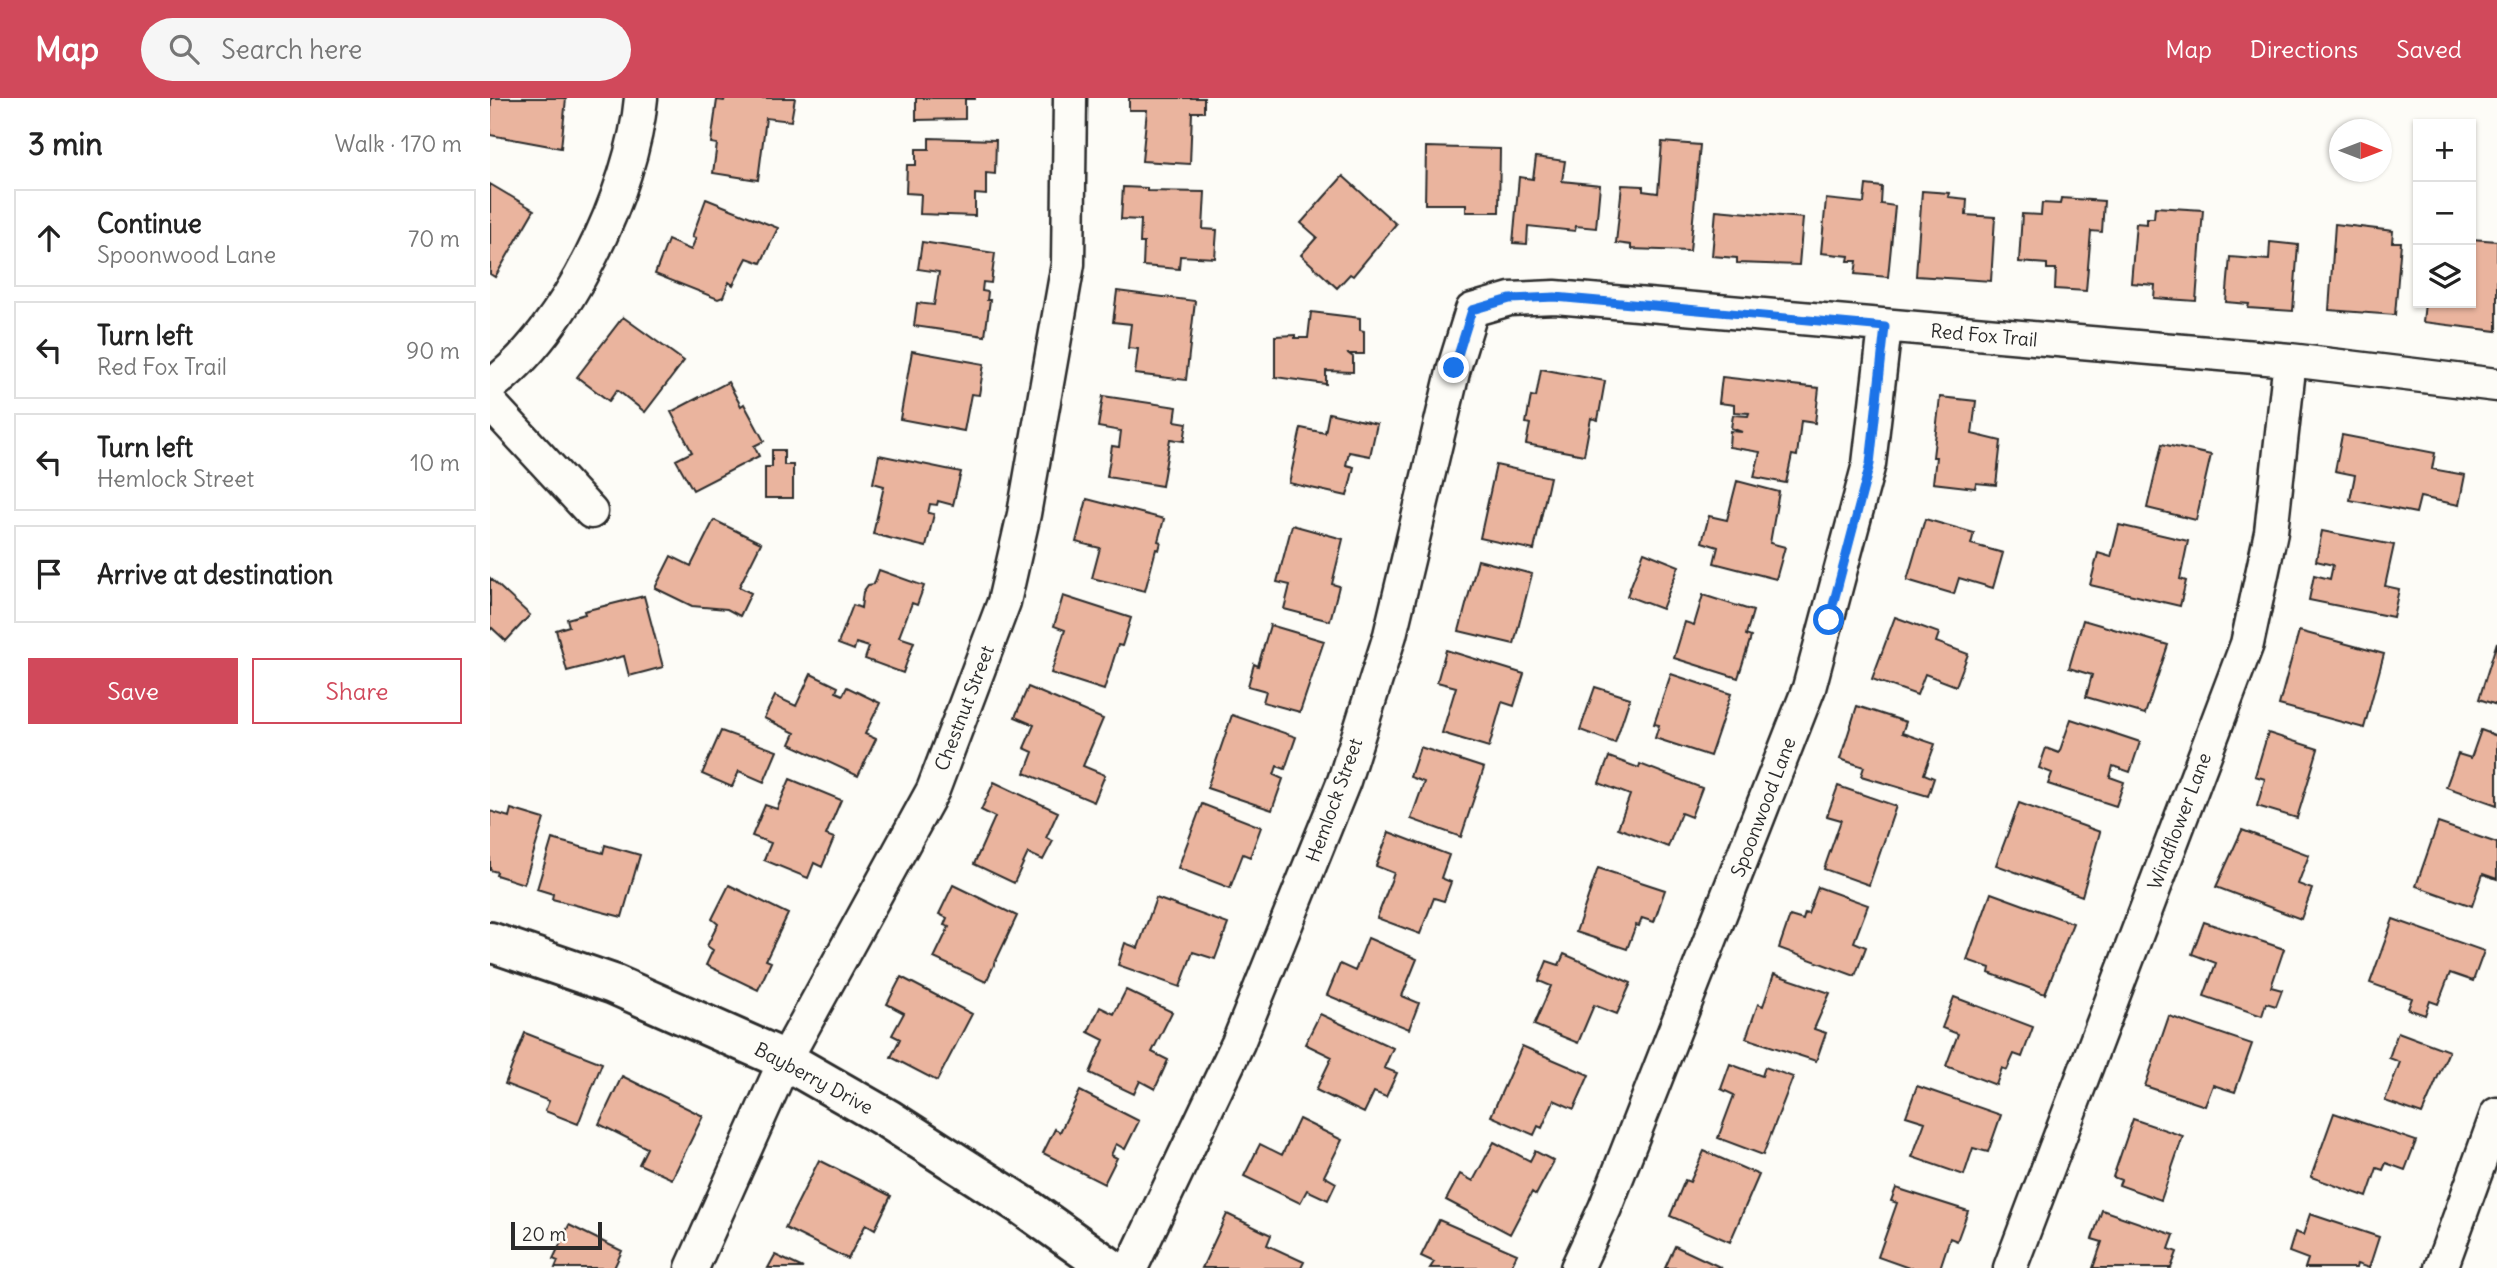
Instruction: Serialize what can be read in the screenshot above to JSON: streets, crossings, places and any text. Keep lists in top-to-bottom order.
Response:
{
  "streets": {
    "street": [
      "Red Fox Trail",
      "Chestnut Street",
      "Hemlock Street",
      "Spoonwood Lane",
      "Windflower Lane",
      "Bayberry Drive"
    ]
  },
  "crossings": [
    ["Red Fox Trail", "Hemlock Street"],
    ["Red Fox Trail", "Spoonwood Lane"],
    ["Red Fox Trail", "Windflower Lane"],
    ["Chestnut Street", "Bayberry Drive"]
  ],
  "scale_bar": "20 m",
  "north": "right",
  "page": {
    "header": "Map",
    "search": "Search here",
    "nav": ["Map", "Directions", "Saved"],
    "heading": ["3 min", "Walk · 170 m"],
    "map_buttons": ["+", "−"],
    "list": [
      ["Continue", "Spoonwood Lane", "70 m"],
      ["Turn left", "Red Fox Trail", "90 m"],
      ["Turn left", "Hemlock Street", "10 m"],
      "Arrive at destination"
    ],
    "buttons": ["Save", "Share"],
    "scale": "20 m"
  }
}
